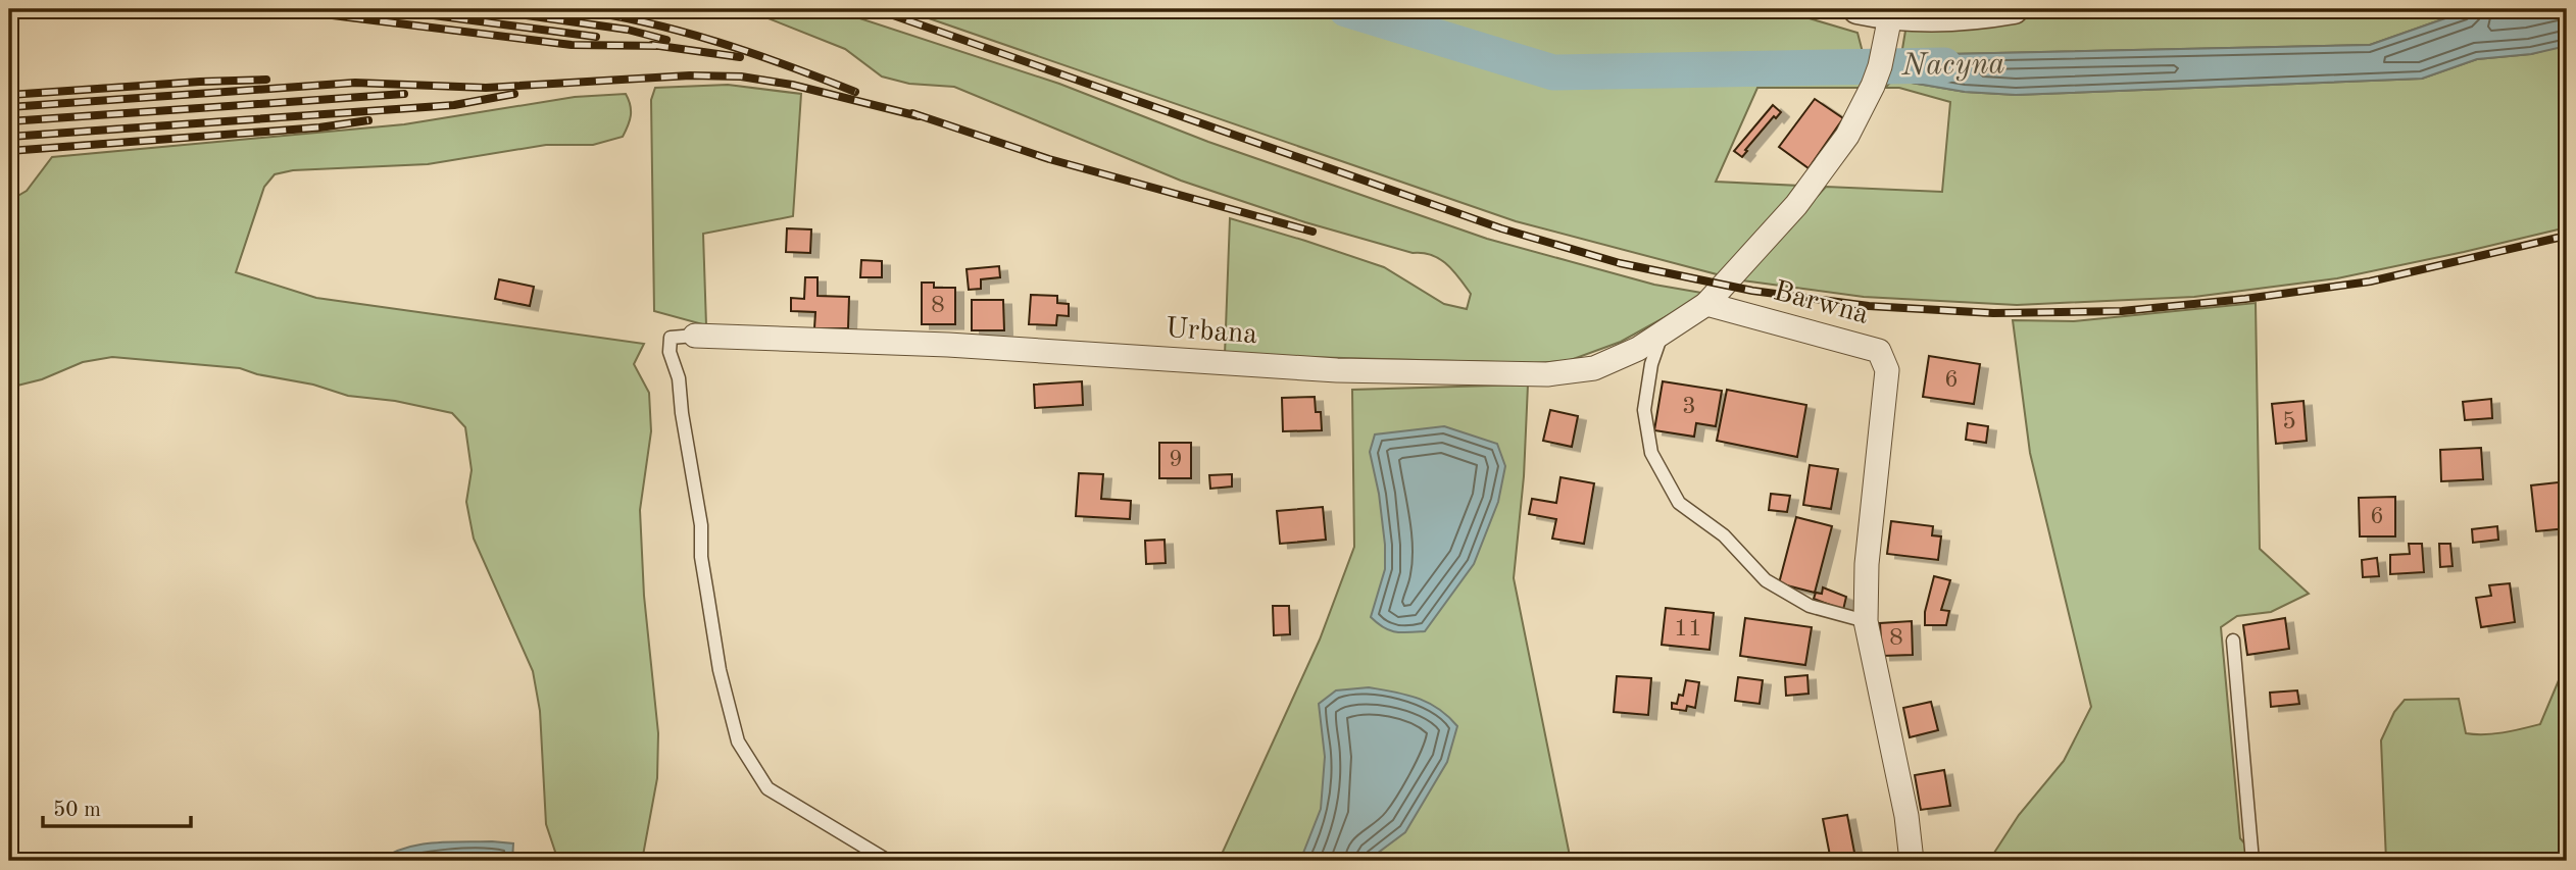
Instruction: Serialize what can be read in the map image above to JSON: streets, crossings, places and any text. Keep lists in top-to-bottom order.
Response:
{
  "streets": {
    "street": ["Barwna", "Urbana"]
  },
  "crossings": [
    ["Barwna", "Urbana"]
  ],
  "water": ["Nacyna"],
  "house_numbers": [
    "8",
    "6",
    "3",
    "5",
    "9",
    "6",
    "11",
    "8"
  ],
  "scale_bar": "50 m"
}
